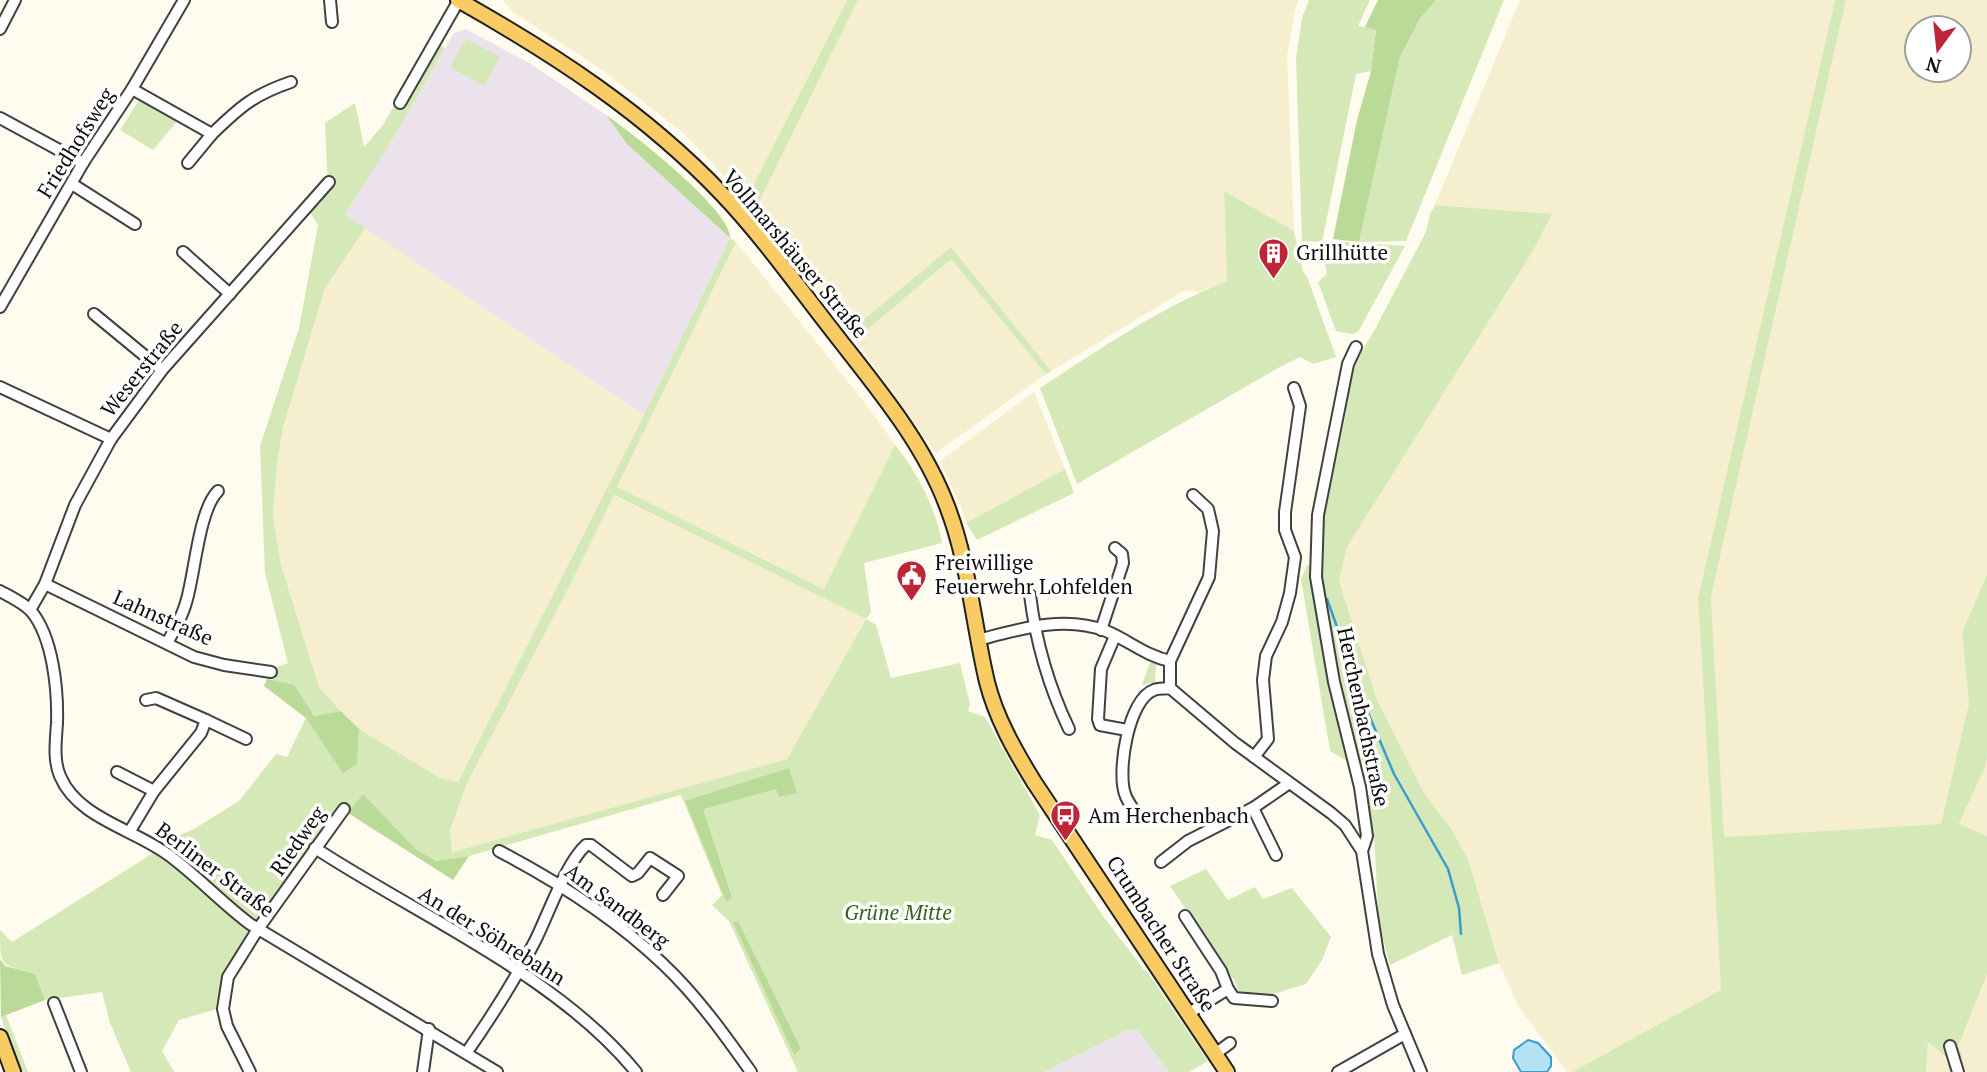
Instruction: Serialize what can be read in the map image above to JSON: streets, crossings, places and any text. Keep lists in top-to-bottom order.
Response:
{
  "streets": {
    "main road": ["Vollmarshäuser Straße", "Crumbacher Straße"],
    "street": [
      "Friedhofsweg",
      "Weserstraße",
      "Lahnstraße",
      "Herchenbachstraße",
      "Riedweg",
      "Berliner Straße",
      "Am Sandberg",
      "An der Söhrebahn"
    ]
  },
  "crossings": [
    ["Vollmarshäuser Straße", "Crumbacher Straße"],
    ["Weserstraße", "Lahnstraße"],
    ["Weserstraße", "Berliner Straße"],
    ["Riedweg", "Berliner Straße"],
    ["Riedweg", "An der Söhrebahn"]
  ],
  "parks": ["Grüne Mitte"],
  "places": {
    "building": ["Grillhütte"],
    "public building": ["Freiwillige Feuerwehr Lohfelden"],
    "bus stop": ["Am Herchenbach"]
  },
  "north": "bottom"
}
